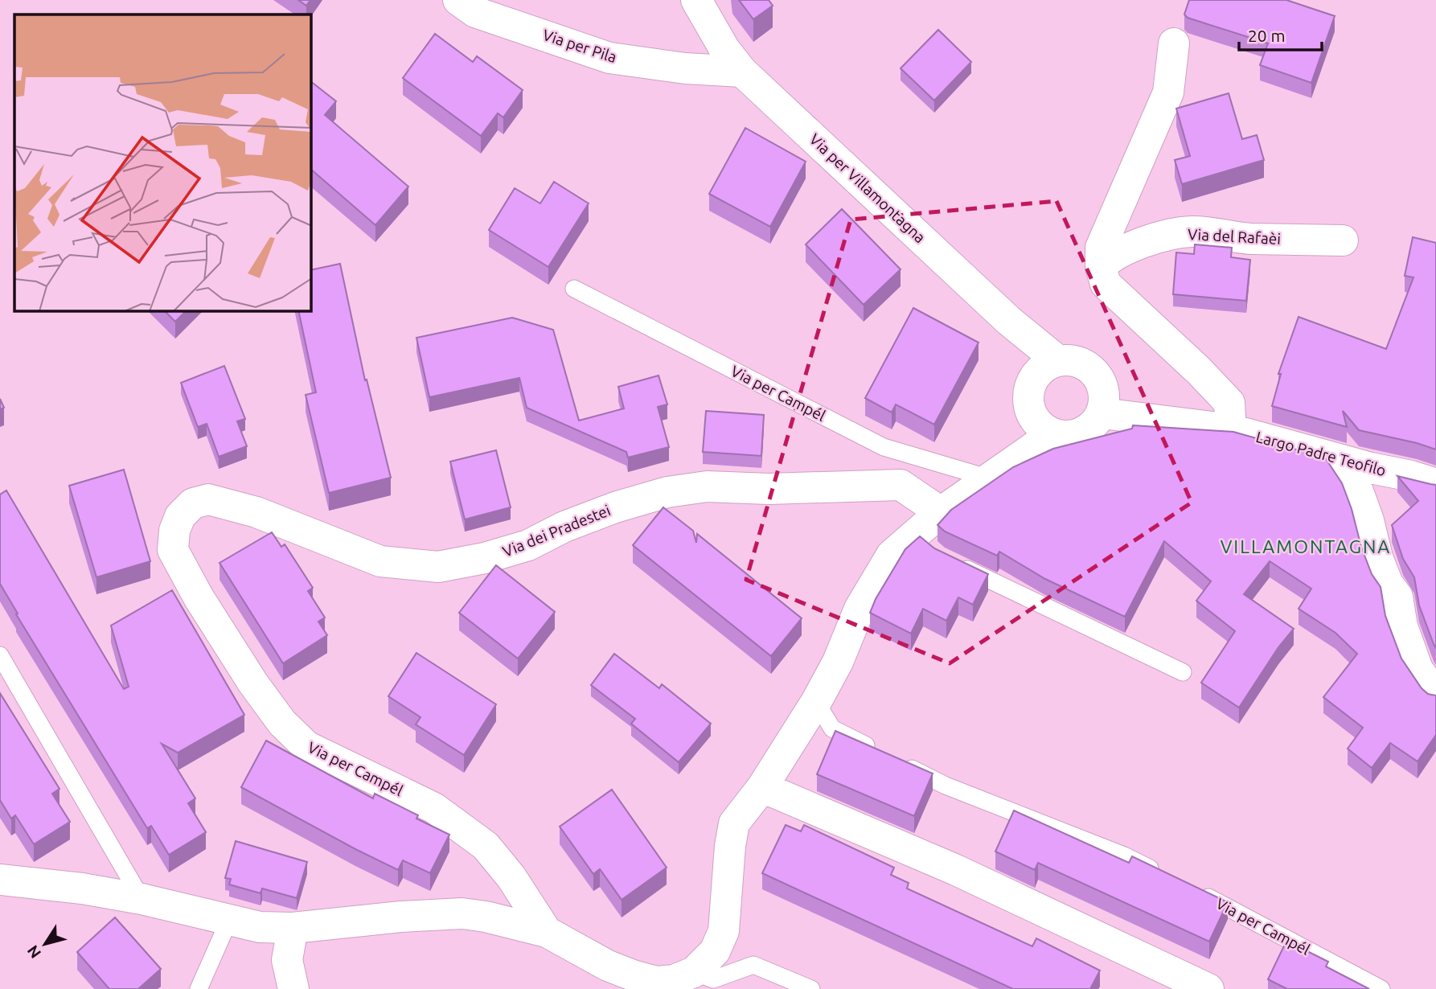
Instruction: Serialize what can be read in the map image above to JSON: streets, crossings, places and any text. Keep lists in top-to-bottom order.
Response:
{
  "streets": {
    "street": [
      "Via per Pila",
      "Via per Villamontagna",
      "Via del Rafaèi",
      "Via per Campél",
      "Largo Padre Teofilo",
      "Via dei Pradestei"
    ]
  },
  "crossings": [
    ["Via per Pila", "Via per Villamontagna"],
    ["Via per Villamontagna", "Via per Campél"],
    ["Via per Villamontagna", "Largo Padre Teofilo"],
    ["Via per Campél", "Largo Padre Teofilo"],
    ["Via per Campél", "Via dei Pradestei"]
  ],
  "districts": ["VILLAMONTAGNA"],
  "scale_bar": "20 m",
  "north": "bottom left"
}
